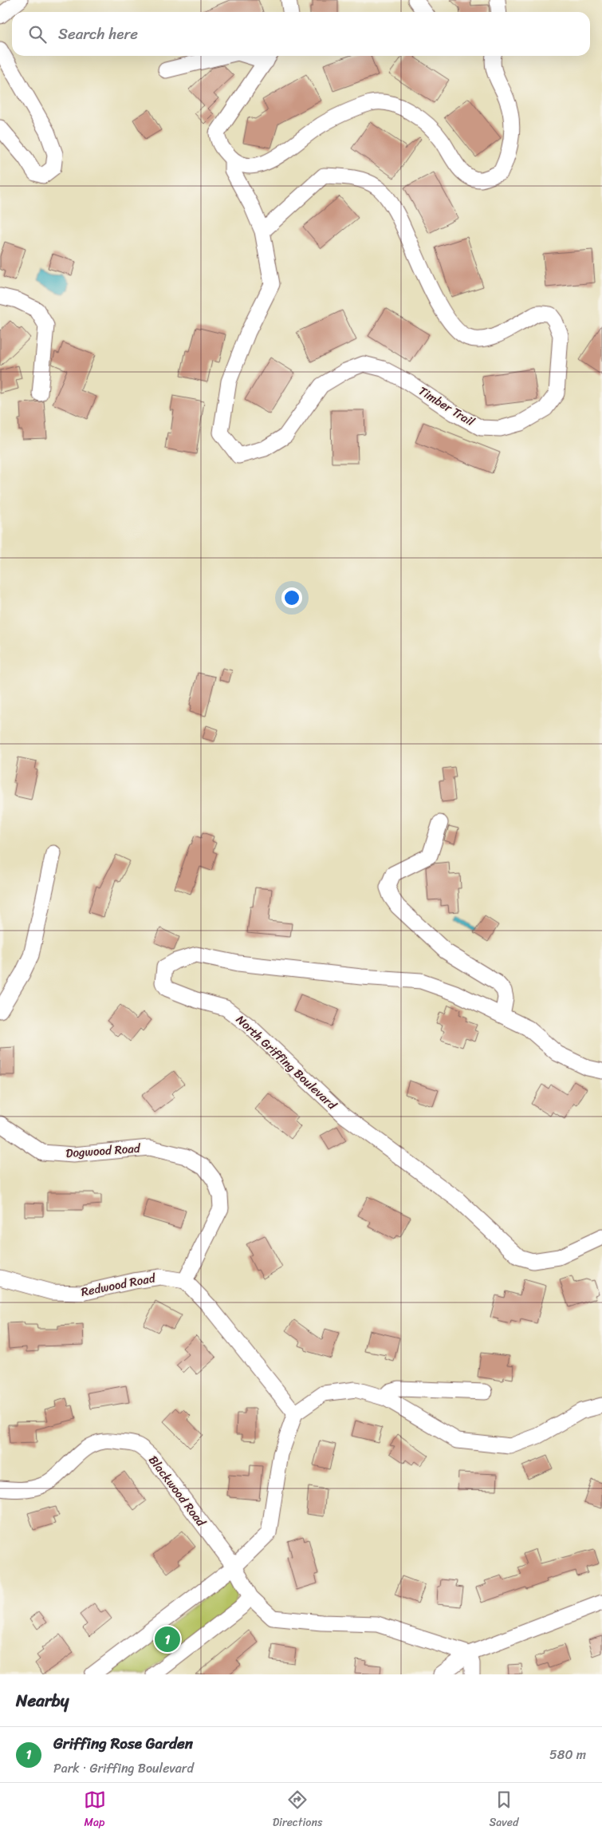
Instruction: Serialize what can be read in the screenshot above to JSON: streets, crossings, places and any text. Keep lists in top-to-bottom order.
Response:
{
  "streets": {
    "street": [
      "Timber Trail",
      "North Griffing Boulevard",
      "Dogwood Road",
      "Redwood Road",
      "Blackwood Road"
    ]
  },
  "crossings": [
    ["Dogwood Road", "Redwood Road"]
  ],
  "page": {
    "search": "Search here",
    "pins": "1",
    "heading": "Nearby",
    "list": [
      {
        "mark": "1",
        "name": "Griffing Rose Garden",
        "note": "Park · Griffing Boulevard",
        "value": "580 m"
      }
    ],
    "nav": ["Map", "Directions", "Saved"]
  }
}
